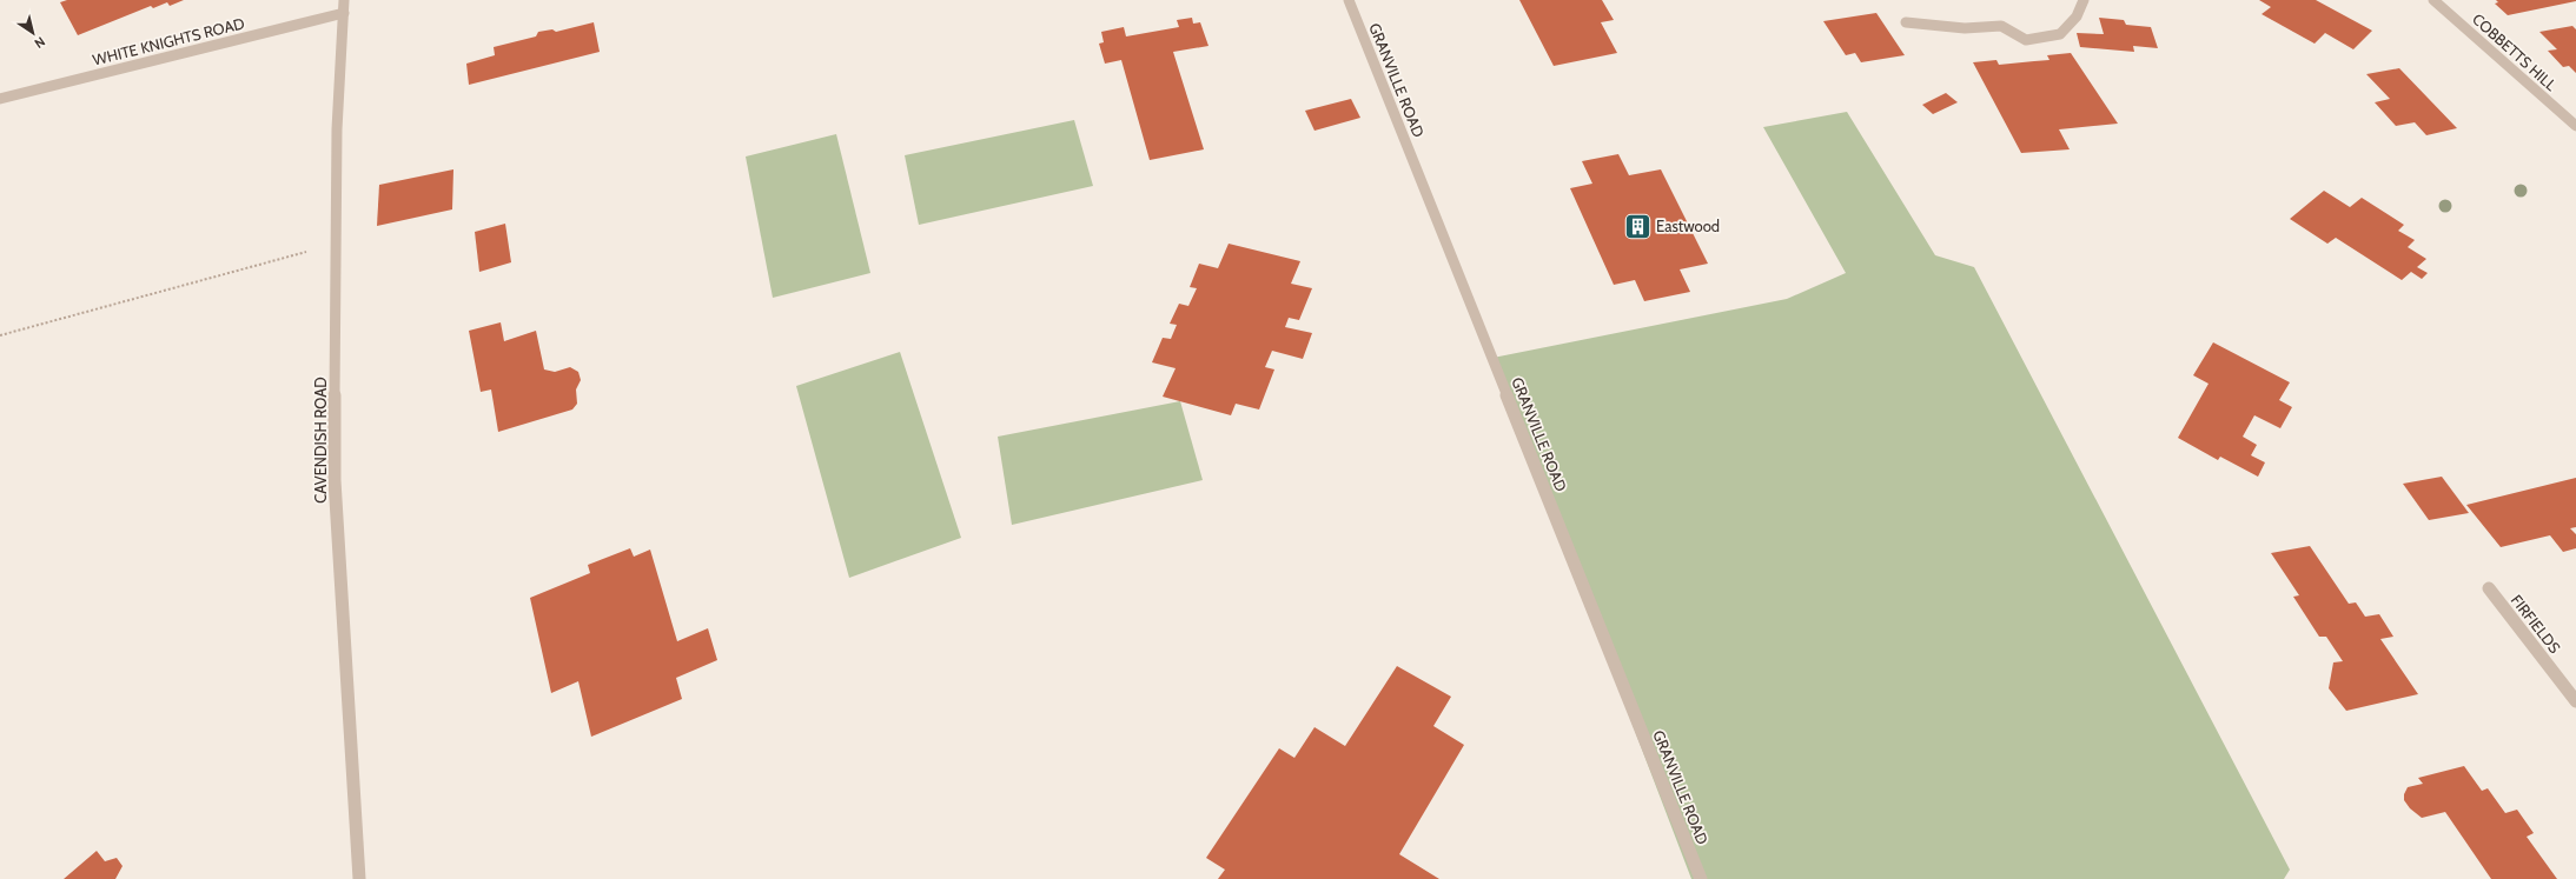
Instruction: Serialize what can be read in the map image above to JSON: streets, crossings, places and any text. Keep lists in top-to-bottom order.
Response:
{
  "streets": {
    "street": [
      "WHITE KNIGHTS ROAD",
      "COBBETTS HILL",
      "GRANVILLE ROAD",
      "CAVENDISH ROAD",
      "FIRFIELDS"
    ]
  },
  "crossings": [
    ["WHITE KNIGHTS ROAD", "CAVENDISH ROAD"]
  ],
  "places": {
    "building": ["Eastwood"]
  },
  "north": "bottom right"
}
